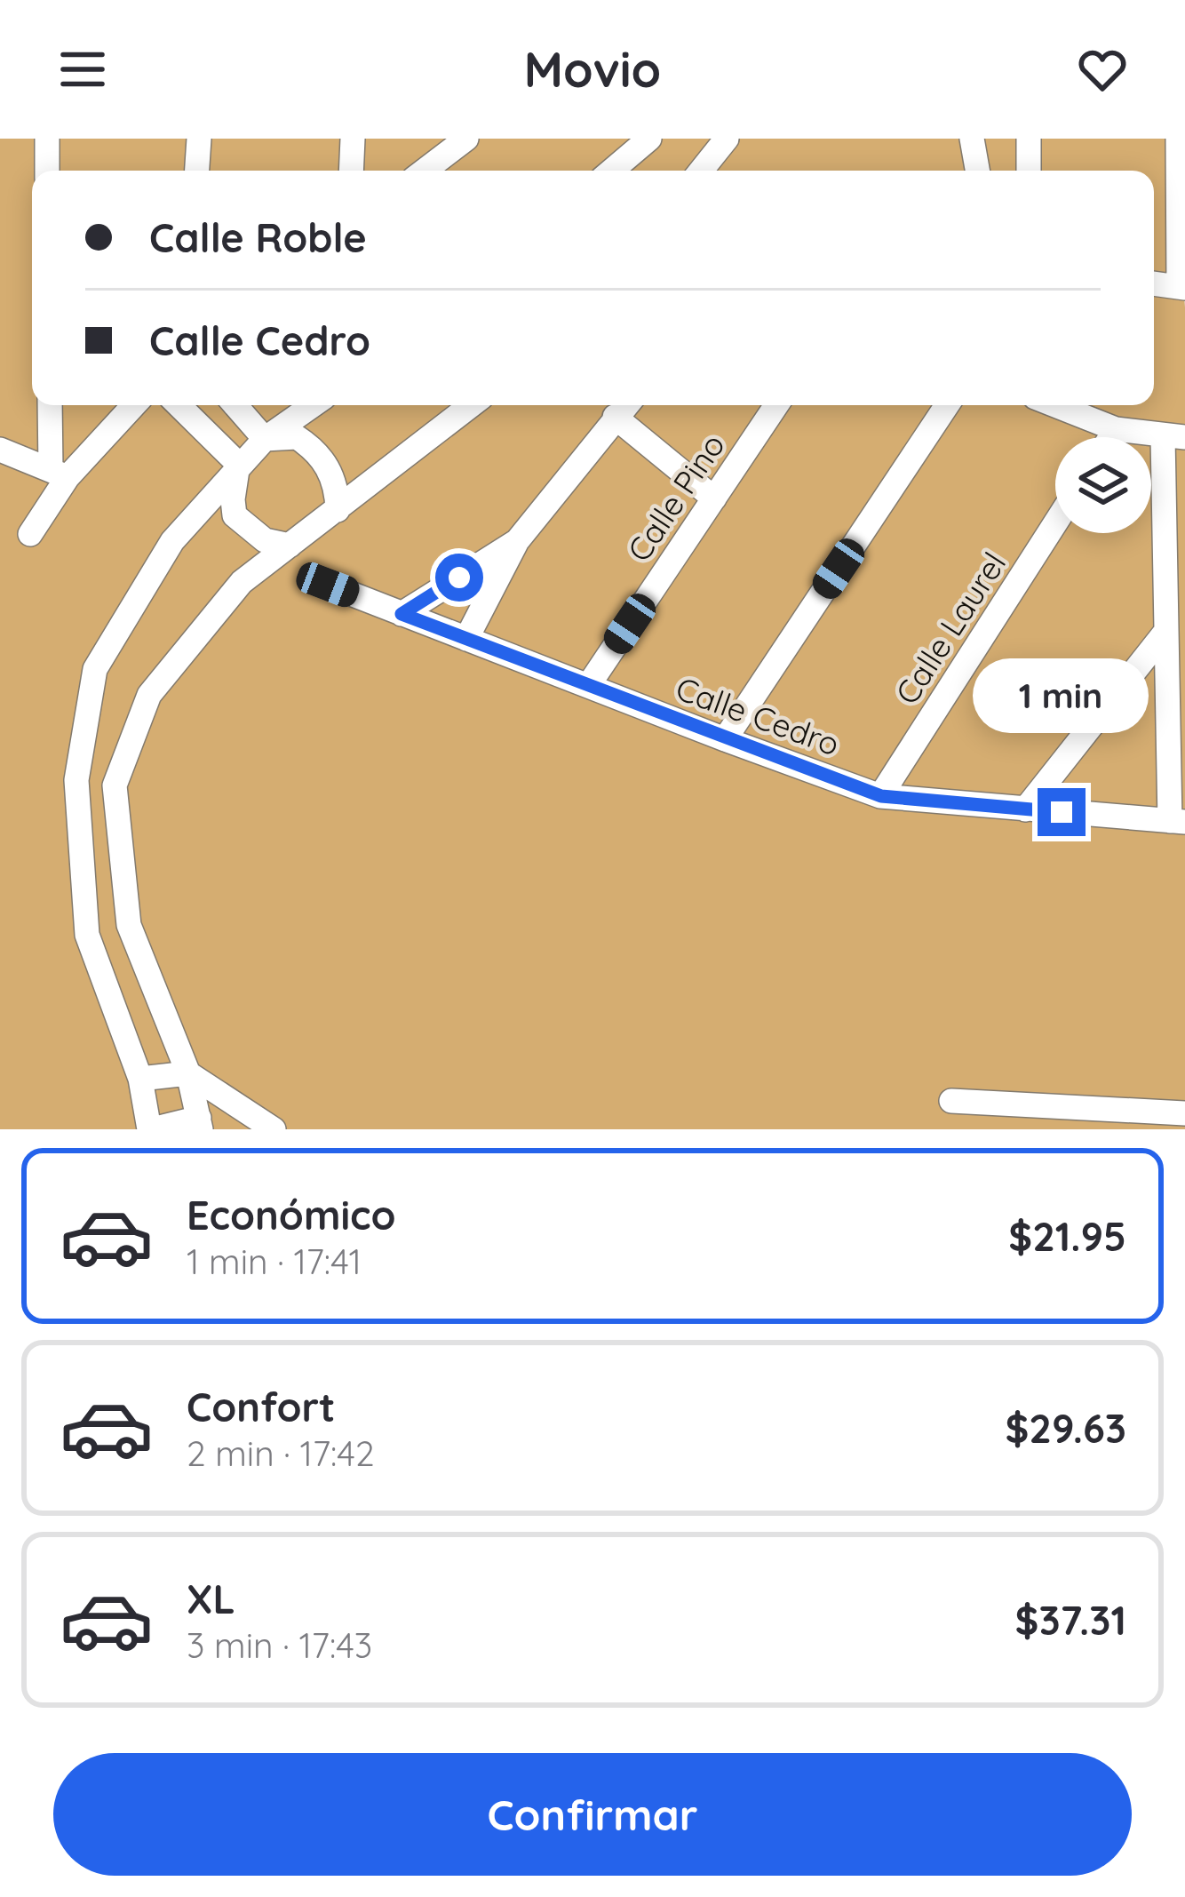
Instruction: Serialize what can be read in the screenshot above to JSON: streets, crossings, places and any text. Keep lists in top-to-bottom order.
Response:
{
  "streets": {
    "street": ["Calle Pino", "Calle Laurel", "Calle Cedro"]
  },
  "crossings": [
    ["Calle Pino", "Calle Cedro"],
    ["Calle Laurel", "Calle Cedro"]
  ],
  "page": {
    "header": "Movio",
    "banner": ["Calle Roble", "Calle Cedro"],
    "bubble": "1 min",
    "list": [
      {
        "name": "Económico",
        "note": "1 min · 17:41",
        "value": "$21.95"
      },
      {
        "name": "Confort",
        "note": "2 min · 17:42",
        "value": "$29.63"
      },
      {
        "name": "XL",
        "note": "3 min · 17:43",
        "value": "$37.31"
      }
    ],
    "buttons": "Confirmar"
  }
}
